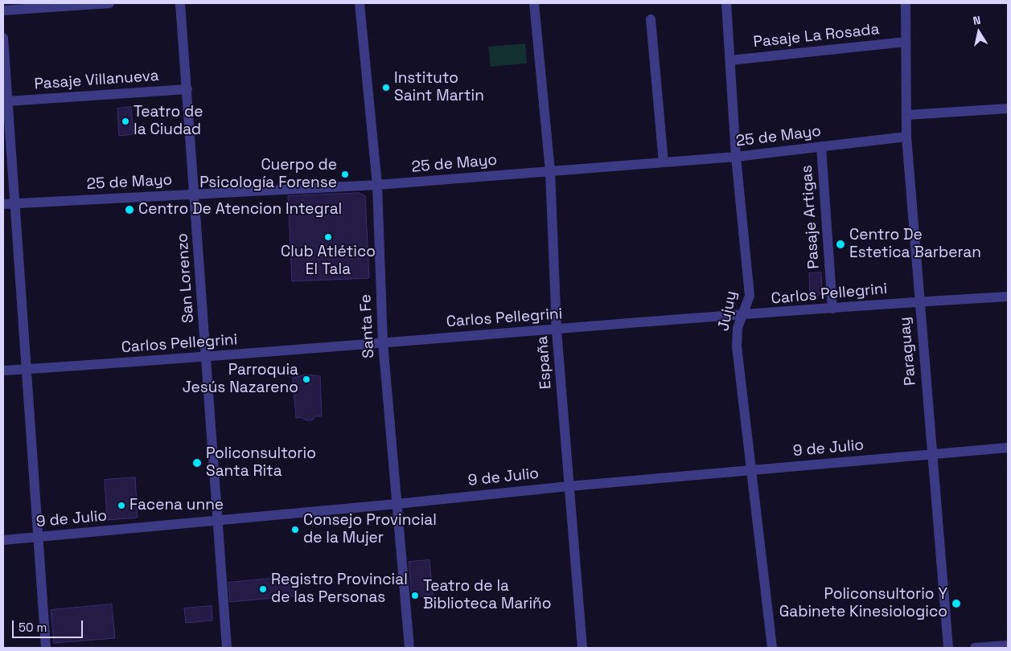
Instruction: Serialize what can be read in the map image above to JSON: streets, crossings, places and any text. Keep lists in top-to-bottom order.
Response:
{
  "streets": {
    "street": [
      "Pasaje La Rosada",
      "Pasaje Villanueva",
      "25 de Mayo",
      "Pasaje Artigas",
      "San Lorenzo",
      "Carlos Pellegrini",
      "Jujuy",
      "Santa Fe",
      "Paraguay",
      "España",
      "9 de Julio"
    ]
  },
  "crossings": [
    ["Pasaje La Rosada", "Jujuy"],
    ["Pasaje La Rosada", "Paraguay"],
    ["Pasaje Villanueva", "San Lorenzo"],
    ["25 de Mayo", "Pasaje Artigas"],
    ["25 de Mayo", "San Lorenzo"],
    ["25 de Mayo", "Jujuy"],
    ["25 de Mayo", "Santa Fe"],
    ["25 de Mayo", "Paraguay"],
    ["25 de Mayo", "España"],
    ["Pasaje Artigas", "Carlos Pellegrini"],
    ["San Lorenzo", "Carlos Pellegrini"],
    ["San Lorenzo", "9 de Julio"],
    ["Carlos Pellegrini", "Jujuy"],
    ["Carlos Pellegrini", "Santa Fe"],
    ["Carlos Pellegrini", "Paraguay"],
    ["Carlos Pellegrini", "España"],
    ["Jujuy", "9 de Julio"],
    ["Santa Fe", "9 de Julio"],
    ["Paraguay", "9 de Julio"],
    ["España", "9 de Julio"]
  ],
  "places": [
    "Instituto Saint Martin",
    "Teatro de la Ciudad",
    "Cuerpo de Psicología Forense",
    "Centro De Atencion Integral",
    "Club Atlético El Tala",
    "Centro De Estetica Barberan",
    "Parroquia Jesús Nazareno",
    "Policonsultorio Santa Rita",
    "Facena unne",
    "Consejo Provincial de la Mujer",
    "Registro Provincial de las Personas",
    "Teatro de la Biblioteca Mariño",
    "Policonsultorio Y Gabinete Kinesiologico"
  ],
  "scale_bar": "50 m",
  "north": "top"
}
